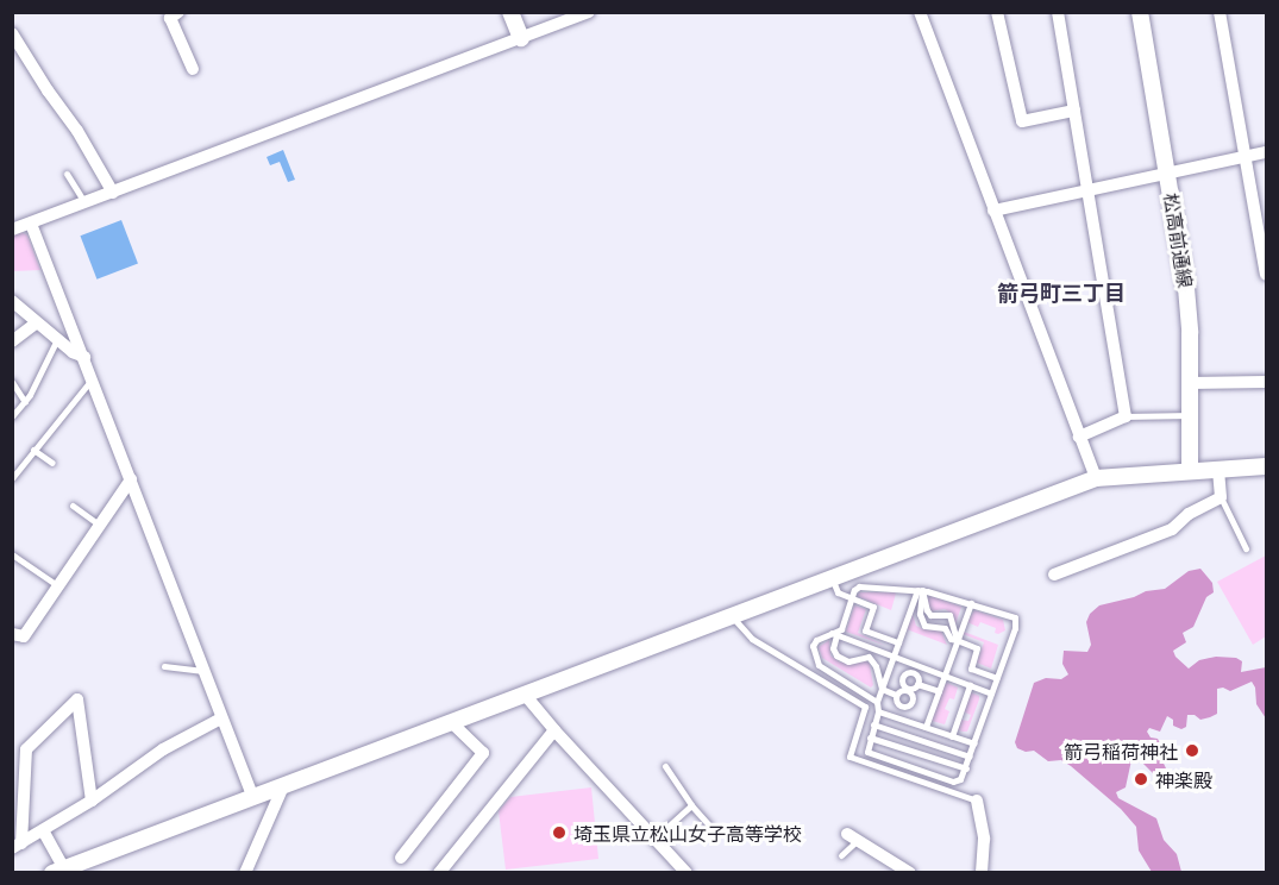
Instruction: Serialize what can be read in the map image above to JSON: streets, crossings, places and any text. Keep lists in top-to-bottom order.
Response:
{
  "streets": {
    "street": ["松高前通線"]
  },
  "districts": ["箭弓町三丁目"],
  "places": ["箭弓稲荷神社", "神楽殿", "埼玉県立松山女子高等学校"]
}
